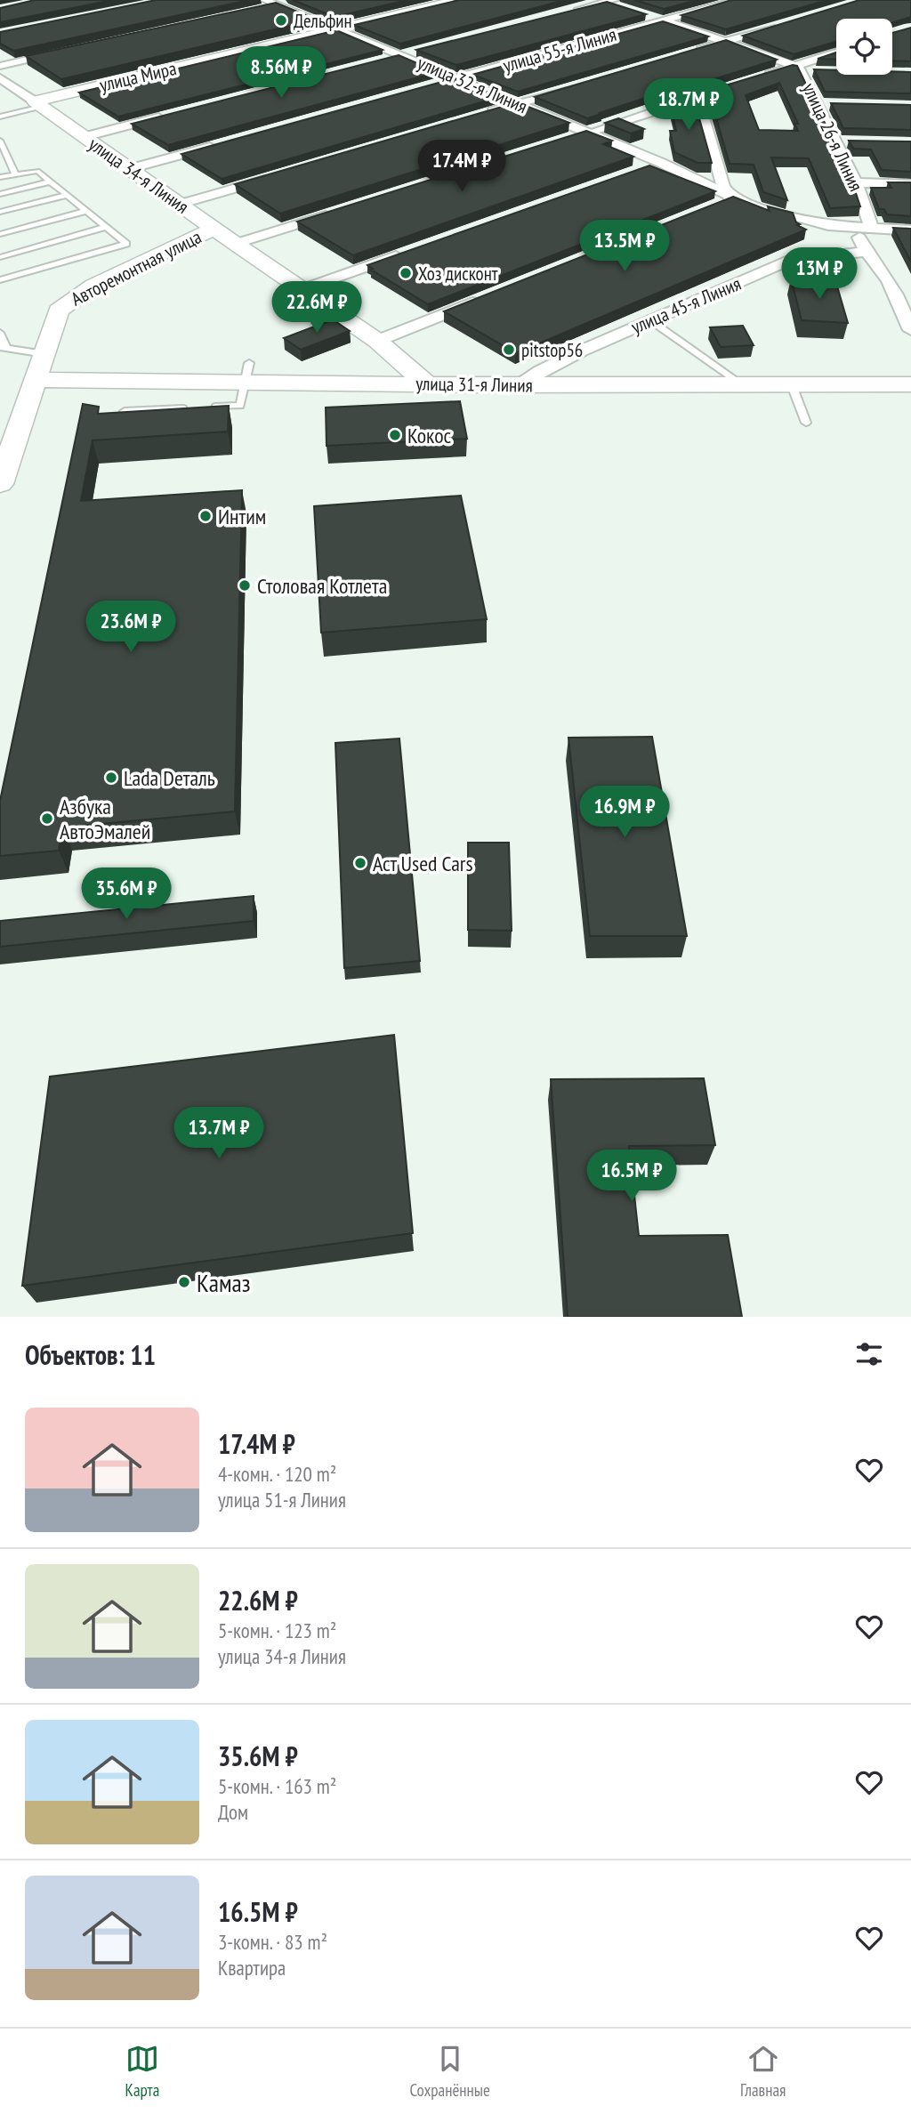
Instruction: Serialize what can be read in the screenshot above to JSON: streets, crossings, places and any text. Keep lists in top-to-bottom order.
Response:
{
  "streets": {
    "main road": [
      "улица Мира",
      "улица 34-я Линия",
      "Авторемонтная улица",
      "улица 31-я Линия"
    ],
    "street": [
      "улица 55-я Линия",
      "улица 32-я Линия",
      "улица 26-я Линия",
      "улица 45-я Линия"
    ]
  },
  "crossings": [
    ["улица 55-я Линия", "улица 32-я Линия"],
    ["улица 55-я Линия", "улица 26-я Линия"],
    ["улица Мира", "улица 32-я Линия"],
    ["улица Мира", "улица 34-я Линия"],
    ["улица 32-я Линия", "улица 26-я Линия"],
    ["улица 34-я Линия", "Авторемонтная улица"],
    ["улица 34-я Линия", "улица 31-я Линия"],
    ["Авторемонтная улица", "улица 31-я Линия"],
    ["улица 45-я Линия", "улица 31-я Линия"]
  ],
  "places": [
    "Дельфин",
    "Хоз дисконт",
    "pitstop56",
    "Кокос",
    "Интим",
    "Столовая Котлета",
    "Lada Dеталь",
    "Азбука АвтоЭмалей",
    "Аст Used Cars",
    "Камаз"
  ],
  "page": {
    "price": [
      "8.56M ₽",
      "18.7M ₽",
      "17.4M ₽",
      "13.5M ₽",
      "13M ₽",
      "22.6M ₽",
      "23.6M ₽",
      "16.9M ₽",
      "35.6M ₽",
      "13.7M ₽",
      "16.5M ₽"
    ],
    "heading": "Объектов: 11",
    "list": [
      {
        "name": "17.4M ₽",
        "note": "4-комн. · 120 m² · улица 51-я Линия"
      },
      {
        "name": "22.6M ₽",
        "note": "5-комн. · 123 m² · улица 34-я Линия"
      },
      {
        "name": "35.6M ₽",
        "note": "5-комн. · 163 m² · Дом"
      },
      {
        "name": "16.5M ₽",
        "note": "3-комн. · 83 m² · Квартира"
      }
    ],
    "tabs": ["Карта", "Сохранённые", "Главная"]
  }
}
